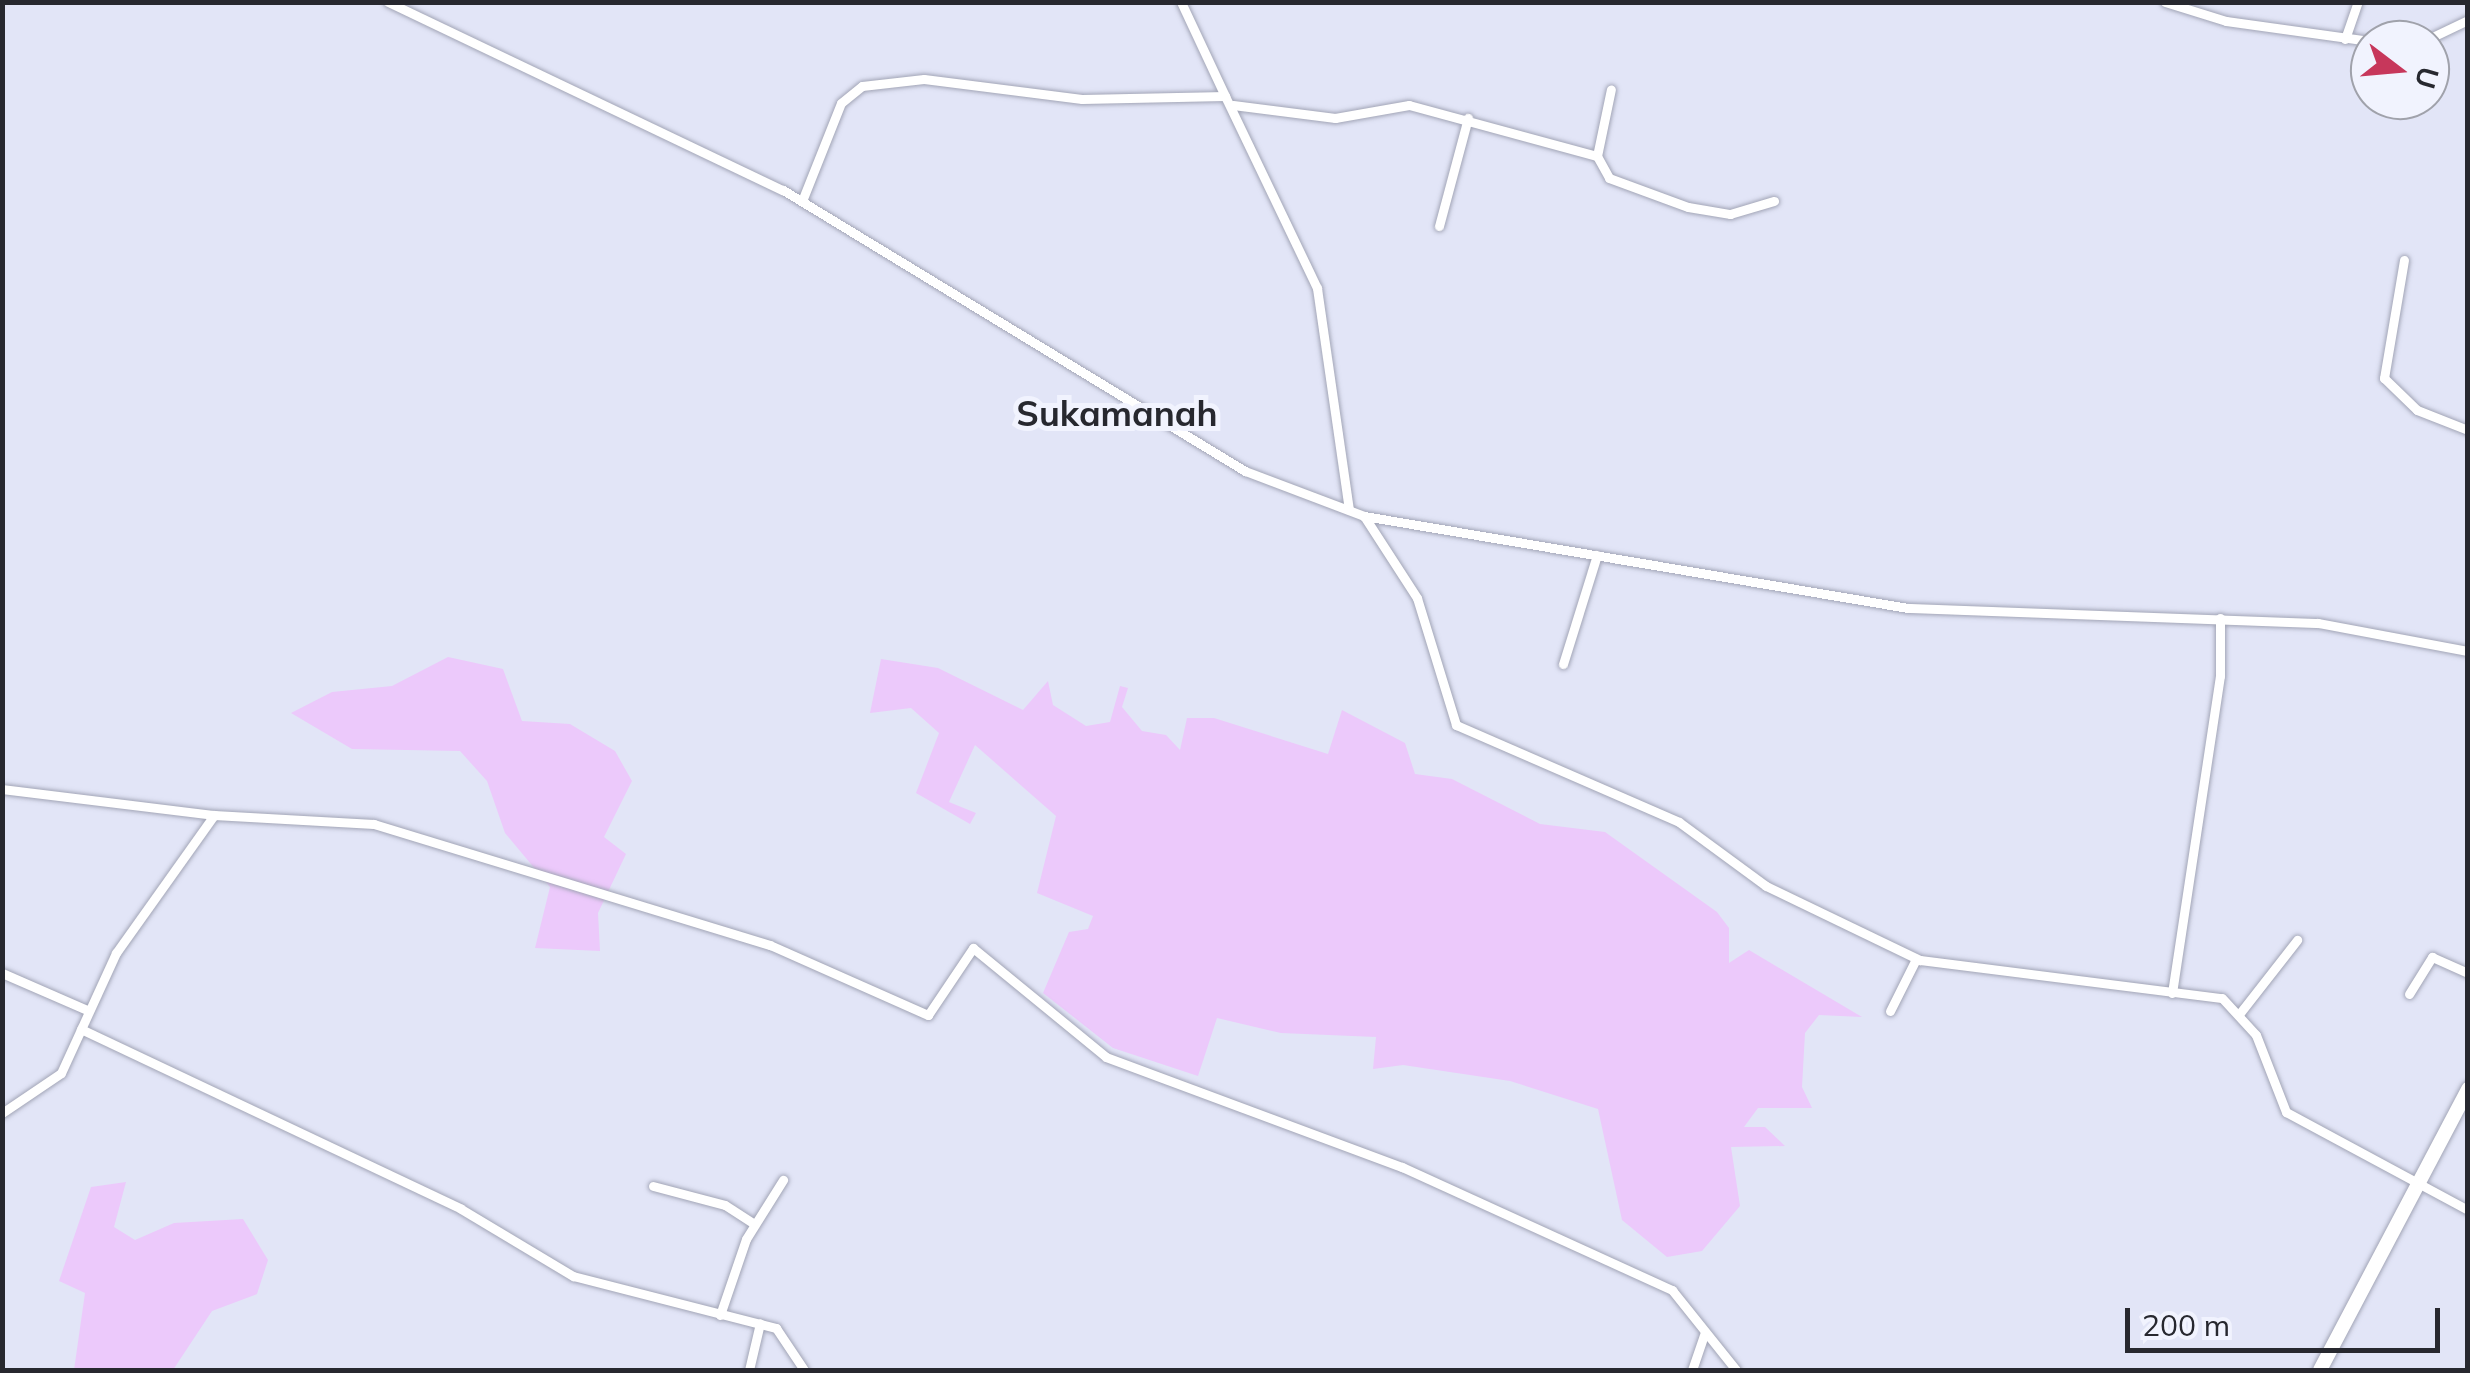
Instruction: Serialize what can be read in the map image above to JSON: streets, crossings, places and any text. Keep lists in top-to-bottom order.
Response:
{
  "districts": ["Sukamanah"],
  "scale_bar": "200 m",
  "north": "right"
}
